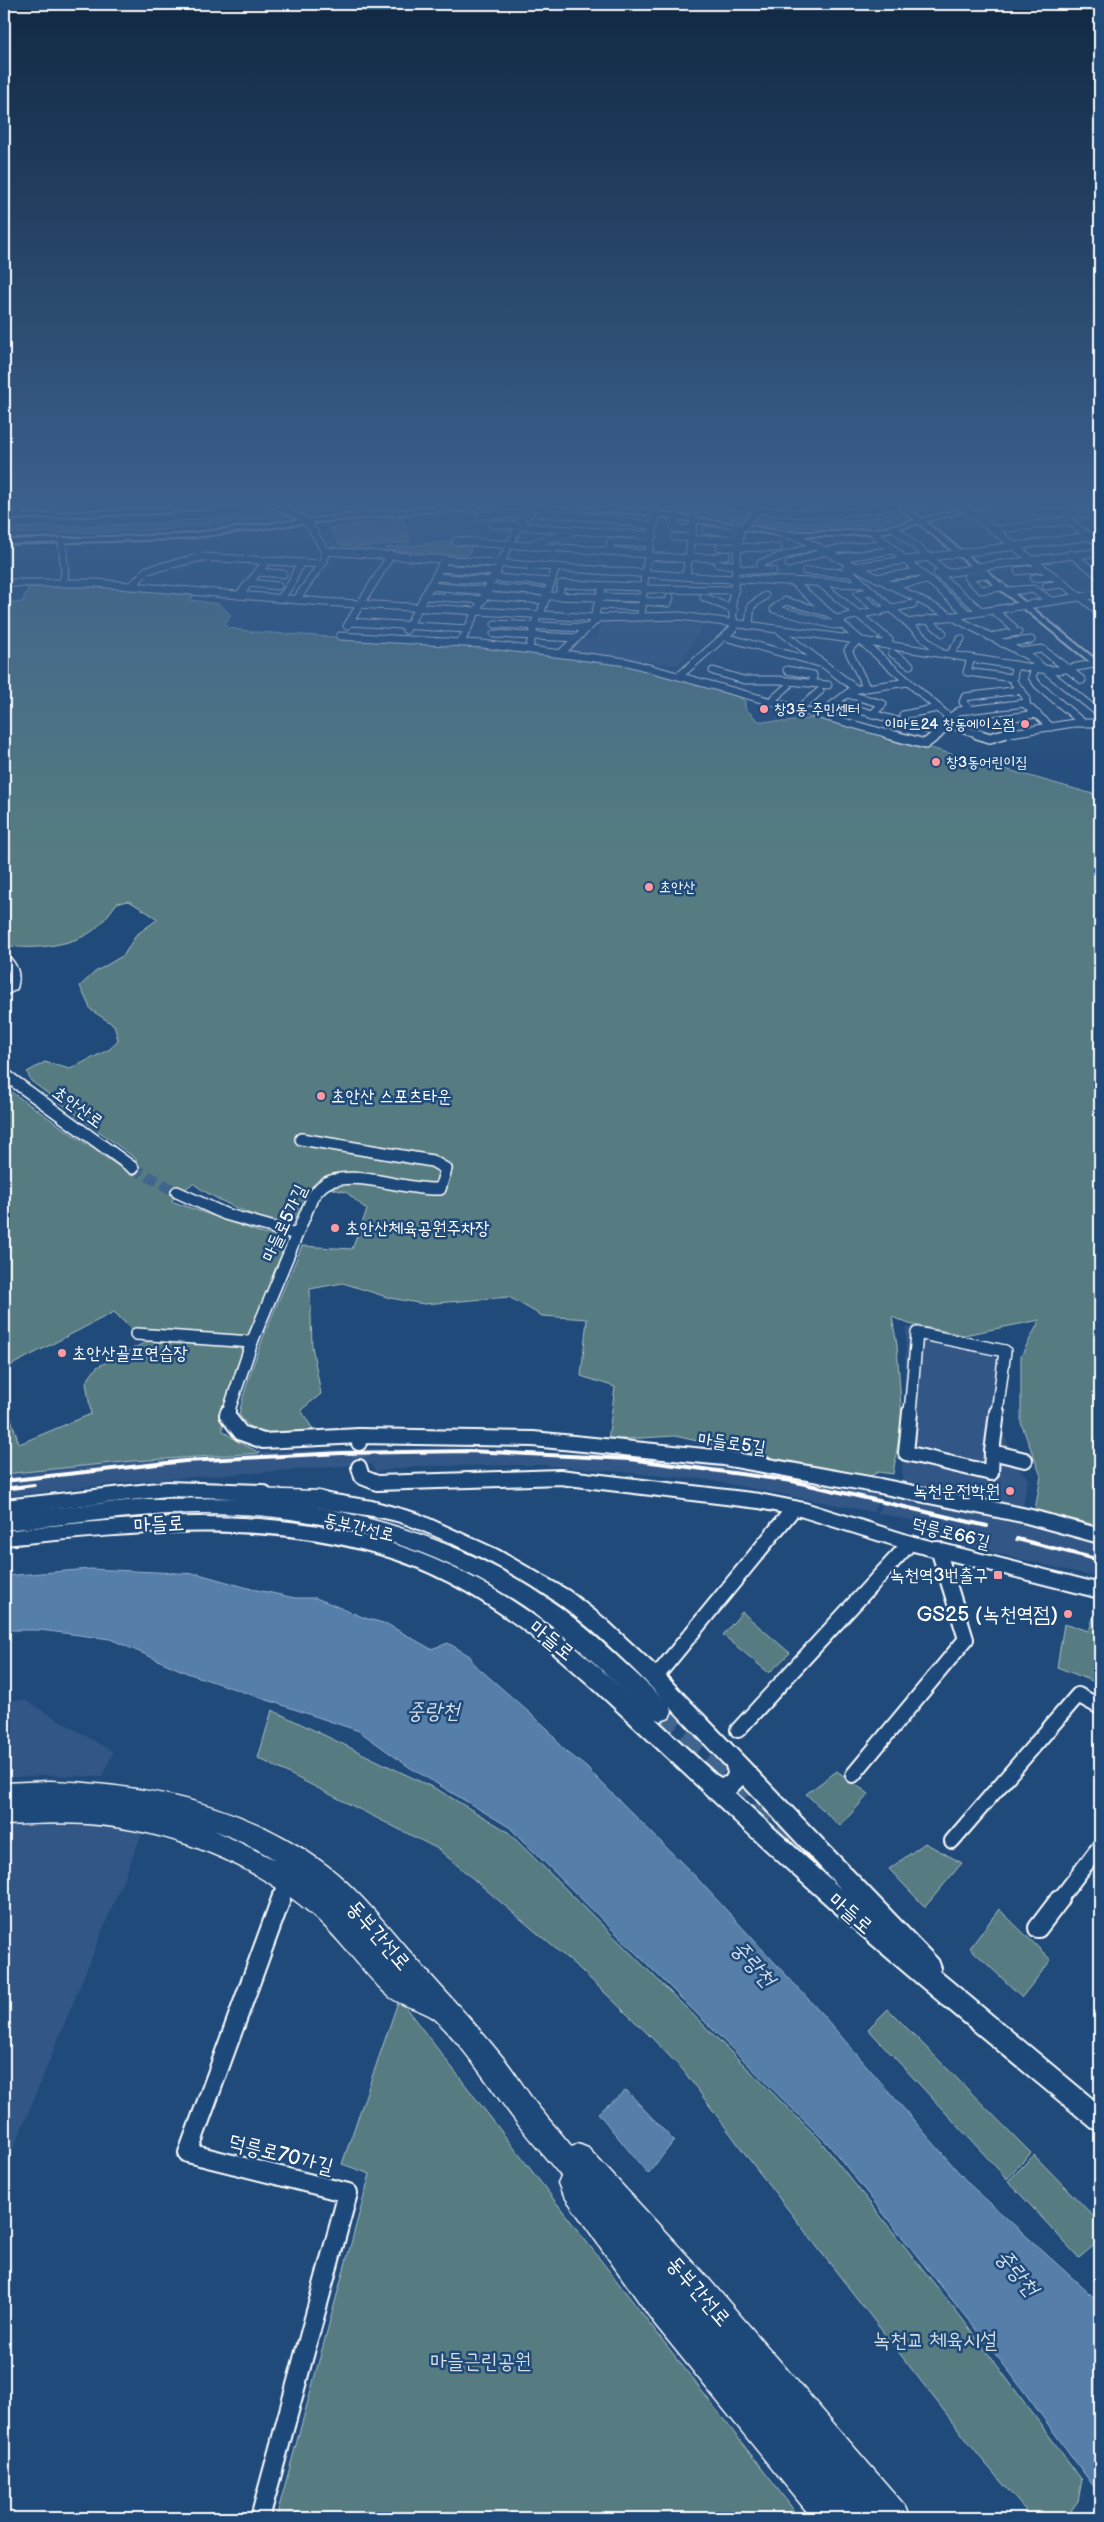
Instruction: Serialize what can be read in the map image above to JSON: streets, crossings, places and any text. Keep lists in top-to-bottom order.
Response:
{
  "streets": {
    "highway": ["동부간선로"],
    "main road": ["마들로"],
    "street": [
      "초안산로",
      "마들로5가길",
      "마들로5길",
      "덕릉로66길",
      "덕릉로70가길"
    ]
  },
  "crossings": [
    ["마들로5가길", "마들로5길"]
  ],
  "water": ["중랑천"],
  "parks": ["녹천교 체육시설", "마들근린공원"],
  "places": {
    "other": [
      "창3동 주민센터",
      "이마트24 창동에이스점",
      "창3동어린이집",
      "초안산",
      "초안산 스포츠타운",
      "초안산체육공원주차장",
      "초안산골프연습장",
      "녹천운전학원",
      "GS25 (녹천역점)"
    ],
    "transit": ["녹천역3번출구"]
  }
}
